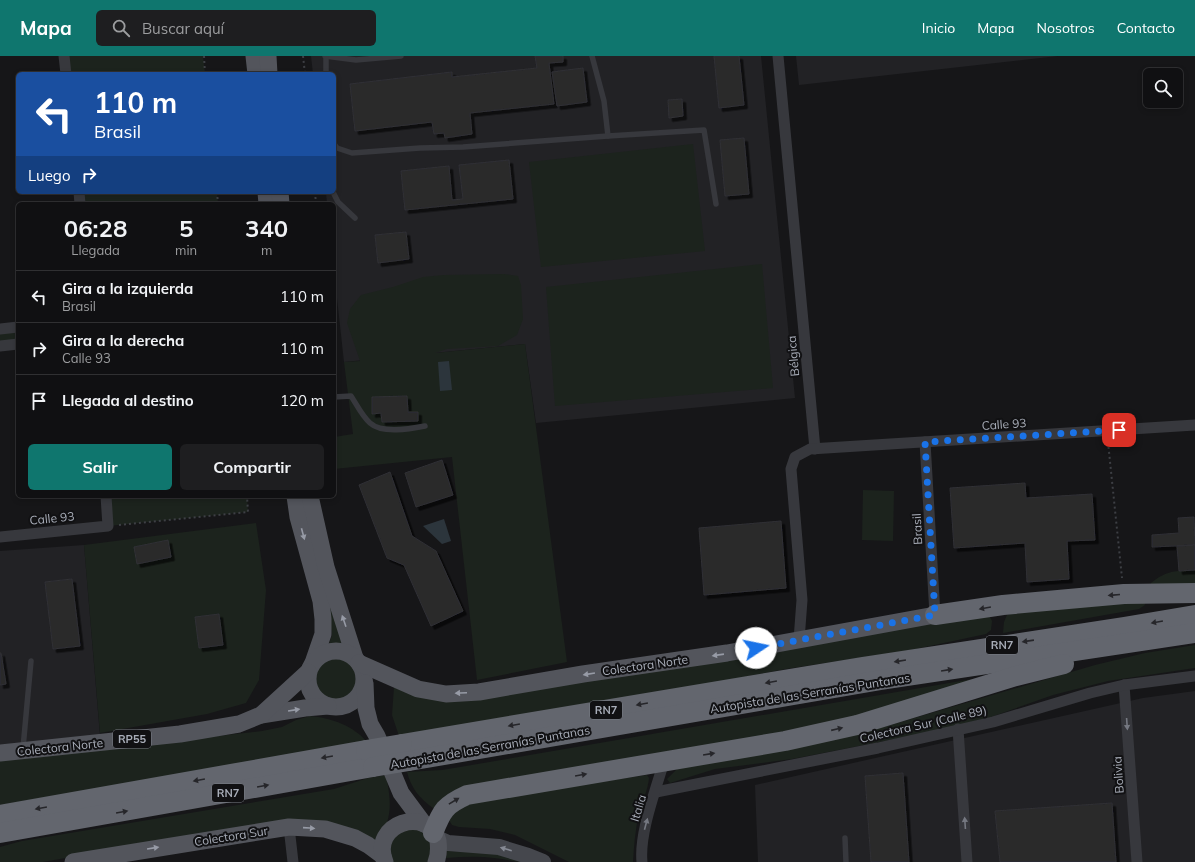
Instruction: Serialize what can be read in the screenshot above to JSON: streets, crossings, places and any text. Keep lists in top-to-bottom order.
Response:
{
  "streets": {
    "highway": ["RN7", "Autopista de las Serranías Puntanas"],
    "main road": ["Colectora Norte", "RP55", "Colectora Sur"],
    "street": [
      "Bélgica",
      "Calle 93",
      "Brasil",
      "Colectora Sur (Calle 89)",
      "Bolivia",
      "Italia"
    ]
  },
  "crossings": [
    ["Bélgica", "Calle 93"],
    ["Calle 93", "Brasil"],
    ["Brasil", "Colectora Norte"],
    ["Colectora Norte", "RP55"],
    ["Colectora Sur (Calle 89)", "Bolivia"],
    ["Colectora Sur (Calle 89)", "Italia"]
  ],
  "one_way": ["Bolivia", "Italia", "Colectora Sur"],
  "page": {
    "header": "Mapa",
    "search": "Buscar aquí",
    "nav": [
      "Inicio",
      "Mapa",
      "Nosotros",
      "Contacto"
    ],
    "turn": ["110 m", "Brasil"],
    "then": "Luego",
    "eta": [
      "06:28",
      "Llegada",
      "5",
      "min",
      "340",
      "m"
    ],
    "list": [
      {
        "name": "Gira a la izquierda",
        "note": "Brasil",
        "value": "110 m"
      },
      {
        "name": "Gira a la derecha",
        "note": "Calle 93",
        "value": "110 m"
      },
      {
        "name": "Llegada al destino",
        "value": "120 m"
      }
    ],
    "buttons": ["Salir", "Compartir"]
  }
}
